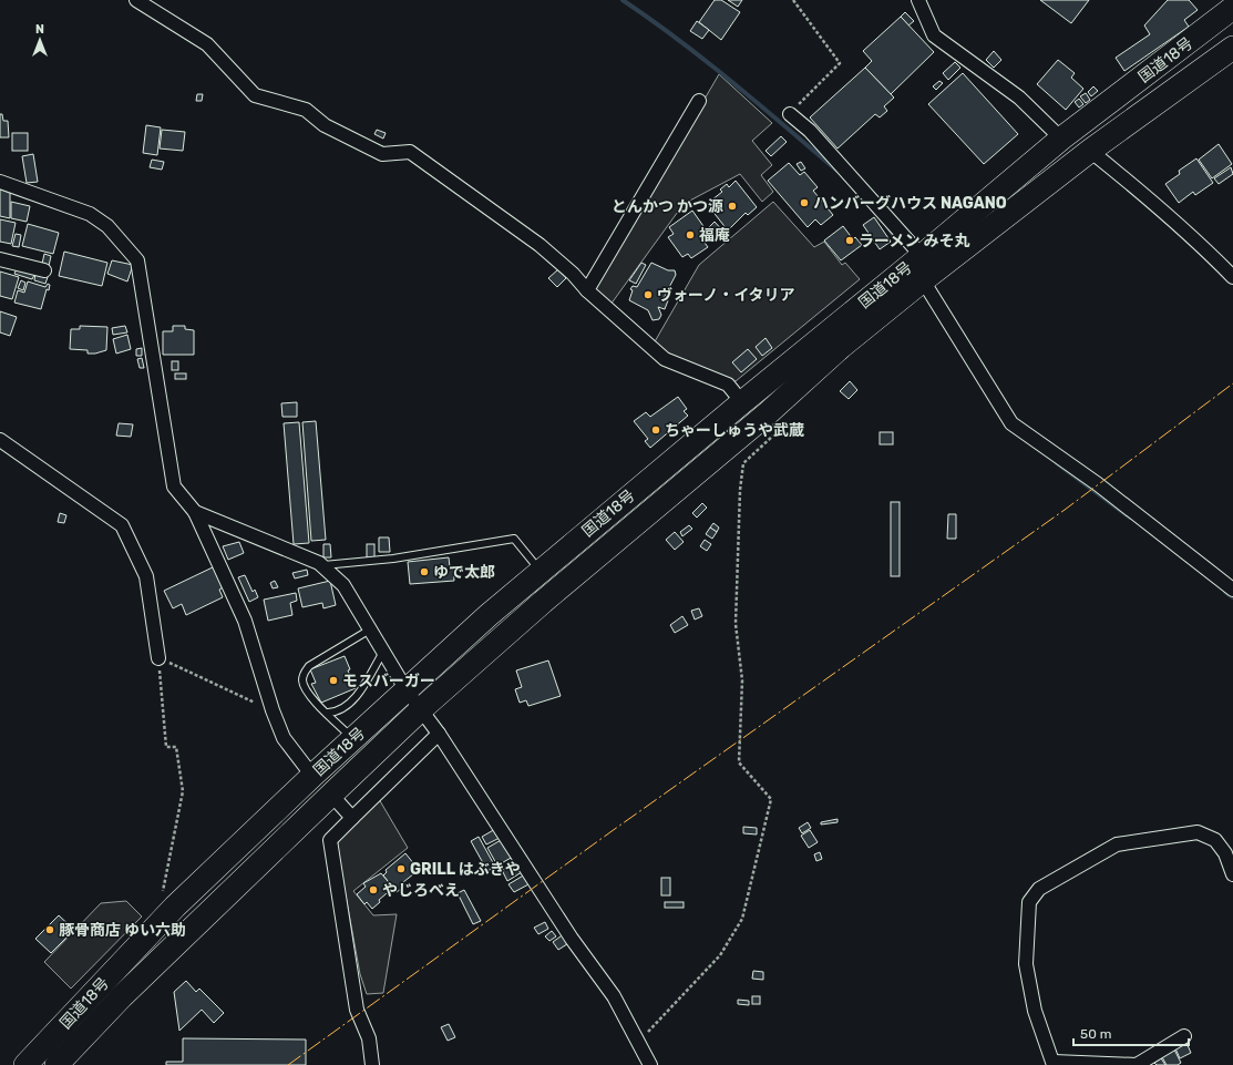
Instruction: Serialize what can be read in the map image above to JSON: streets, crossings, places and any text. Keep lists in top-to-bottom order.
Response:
{
  "streets": {
    "highway": ["国道18号"]
  },
  "places": [
    "ハンバーグハウス NAGANO",
    "とんかつ かつ源",
    "福庵",
    "ラーメン みそ丸",
    "ヴォーノ・イタリア",
    "ちゃーしゅうや武蔵",
    "ゆで太郎",
    "モスバーガー",
    "GRILL はぶきや",
    "やじろべえ",
    "豚骨商店 ゆい六助"
  ],
  "scale_bar": "50 m",
  "north": "top"
}
